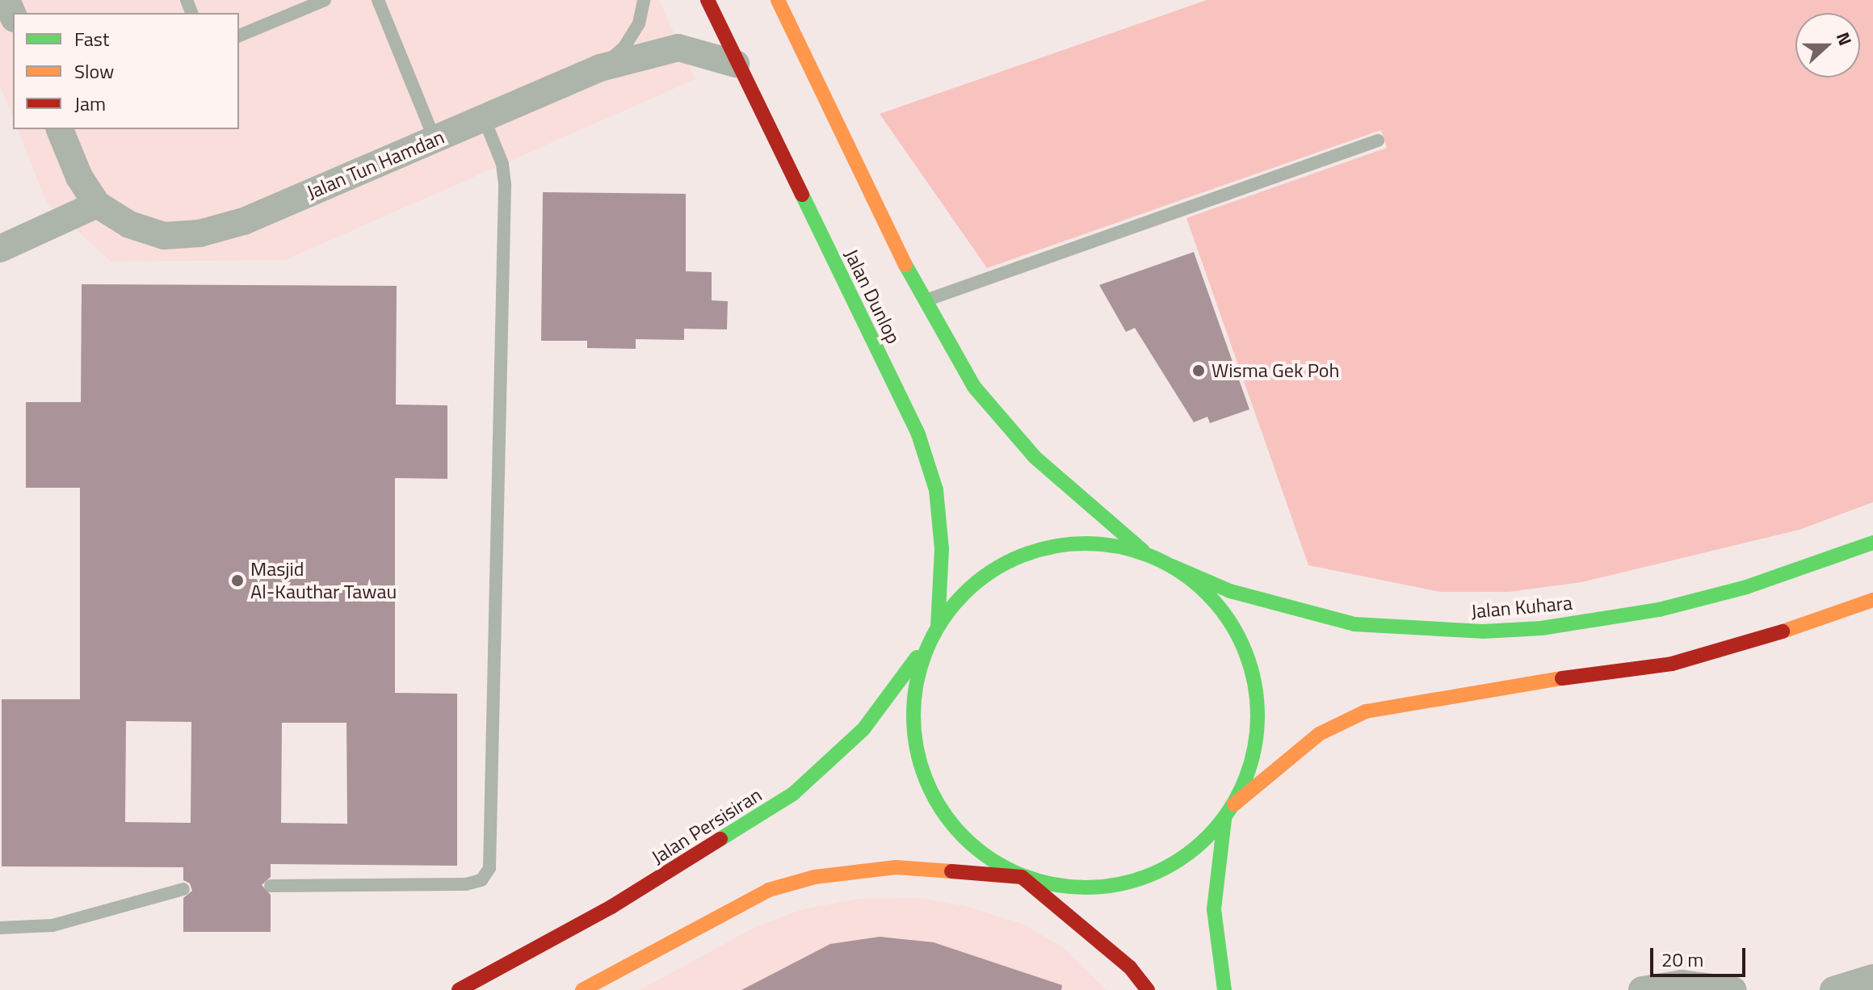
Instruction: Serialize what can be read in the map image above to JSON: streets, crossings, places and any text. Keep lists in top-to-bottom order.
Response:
{
  "streets": {
    "main road": ["Jalan Dunlop", "Jalan Kuhara", "Jalan Persisiran"],
    "street": ["Jalan Tun Hamdan"]
  },
  "crossings": [
    ["Jalan Tun Hamdan", "Jalan Dunlop"]
  ],
  "places": ["Wisma Gek Poh", "Masjid Al-Kauthar Tawau"],
  "legend": ["Fast", "Slow", "Jam"],
  "scale_bar": "20 m",
  "north": "right"
}
